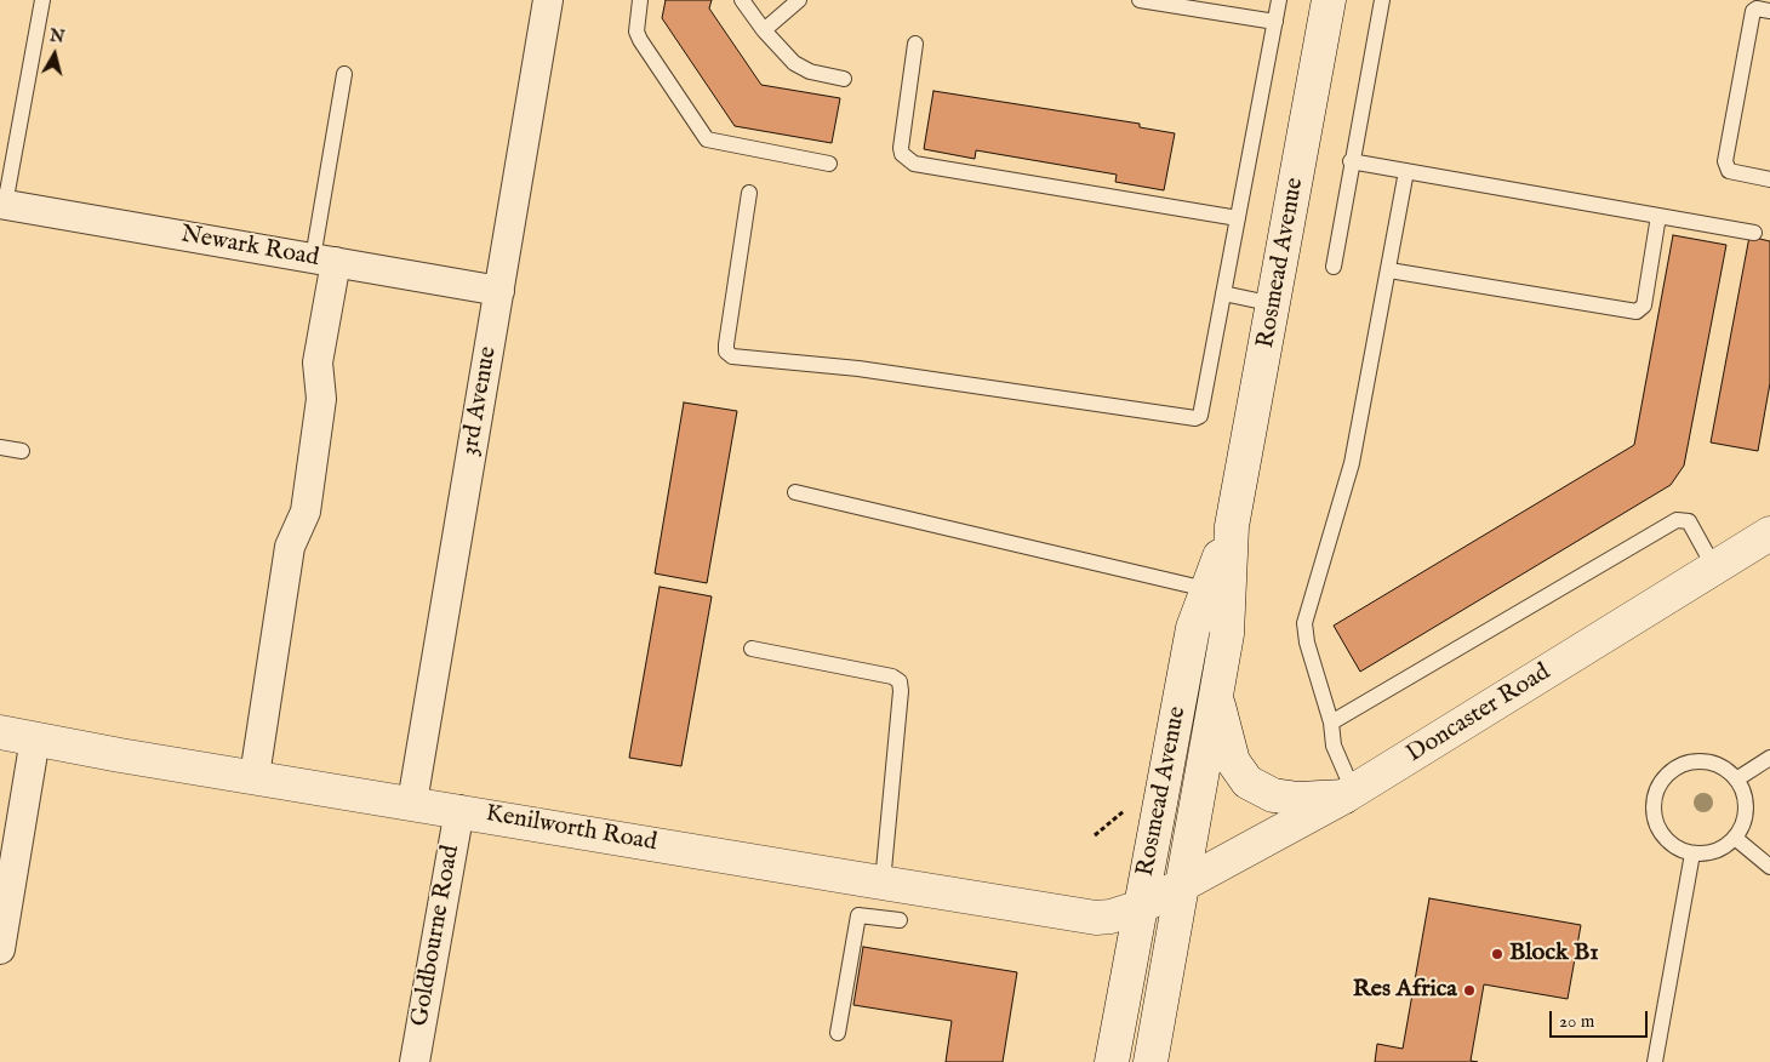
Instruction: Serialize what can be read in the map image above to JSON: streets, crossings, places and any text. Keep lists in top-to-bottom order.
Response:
{
  "streets": {
    "street": [
      "Newark Road",
      "Rosmead Avenue",
      "3rd Avenue",
      "Doncaster Road",
      "Kenilworth Road",
      "Goldbourne Road"
    ]
  },
  "crossings": [
    ["Newark Road", "3rd Avenue"],
    ["Rosmead Avenue", "Doncaster Road"],
    ["Rosmead Avenue", "Kenilworth Road"],
    ["3rd Avenue", "Kenilworth Road"],
    ["Doncaster Road", "Kenilworth Road"],
    ["Kenilworth Road", "Goldbourne Road"]
  ],
  "places": ["Block B1", "Res Africa"],
  "scale_bar": "20 m",
  "north": "top"
}
